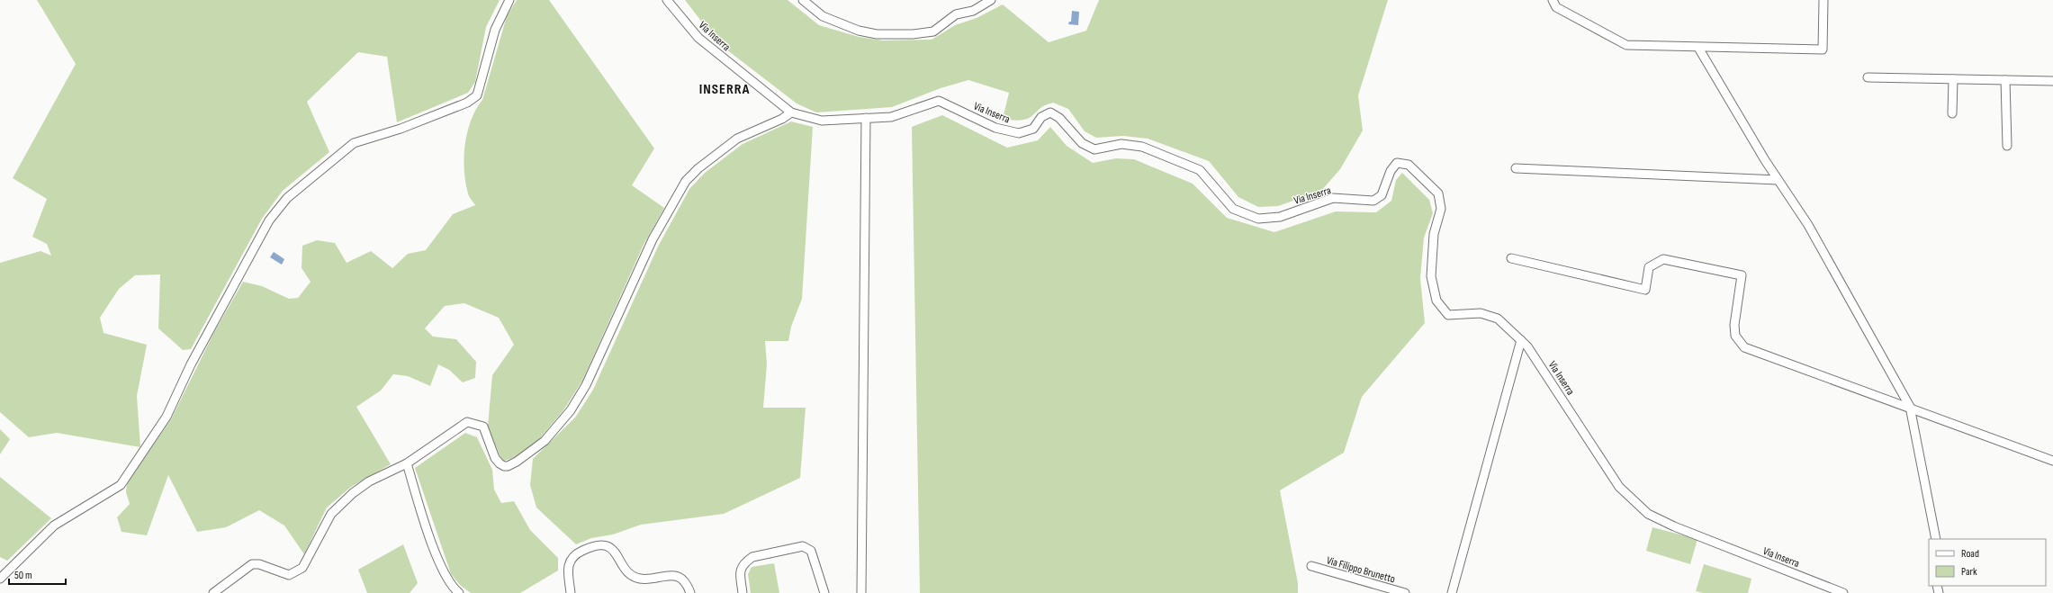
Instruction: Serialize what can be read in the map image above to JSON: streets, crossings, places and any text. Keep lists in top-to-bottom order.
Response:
{
  "streets": {
    "street": ["Via Inserra", "Via Filippo Brunetto"]
  },
  "districts": ["INSERRA"],
  "legend": ["Road", "Park"],
  "scale_bar": "50 m"
}
